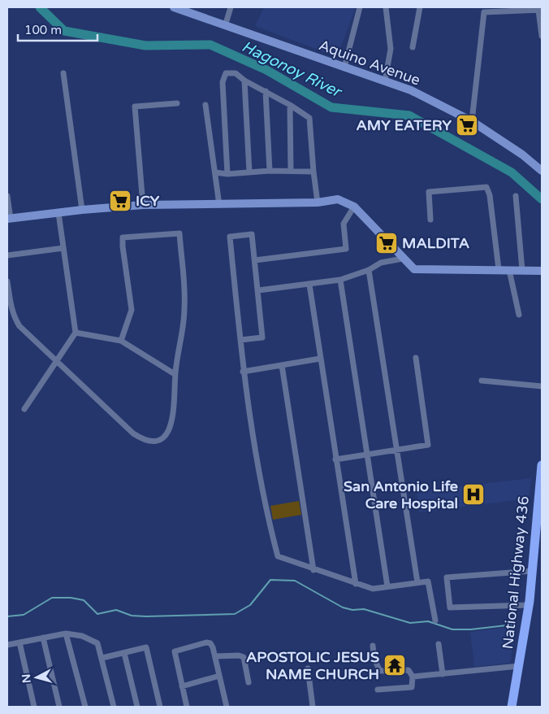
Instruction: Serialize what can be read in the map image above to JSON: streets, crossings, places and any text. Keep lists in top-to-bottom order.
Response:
{
  "streets": {
    "main road": ["National Highway 436"],
    "street": ["Aquino Avenue"]
  },
  "water": ["Hagonoy River"],
  "places": {
    "supermarket": ["AMY EATERY", "ICY", "MALDITA"],
    "hospital": ["San Antonio Life Care Hospital"],
    "temple": ["APOSTOLIC JESUS NAME CHURCH"]
  },
  "scale_bar": "100 m",
  "north": "left"
}
